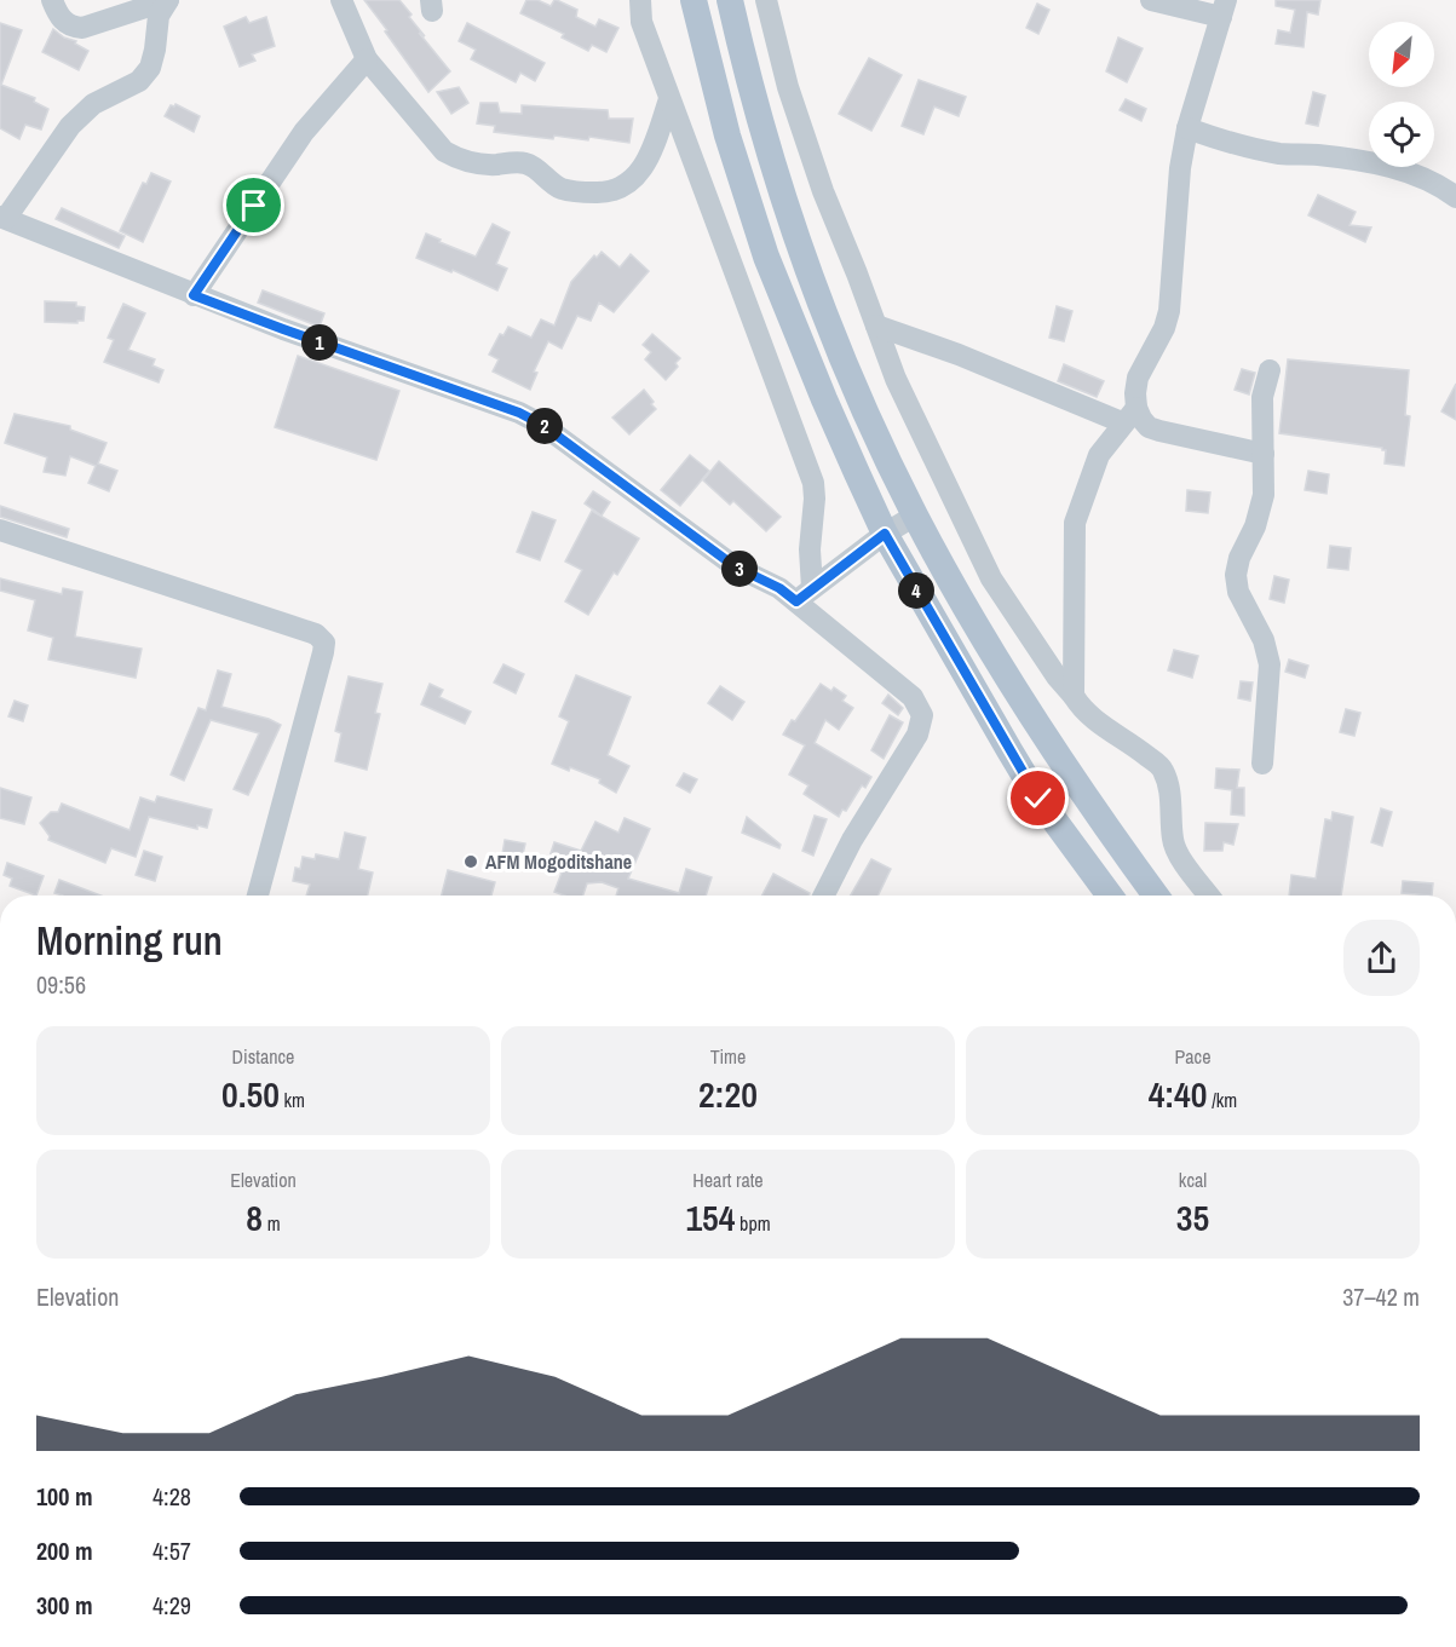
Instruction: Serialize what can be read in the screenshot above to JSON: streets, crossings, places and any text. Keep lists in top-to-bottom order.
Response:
{
  "places": ["AFM Mogoditshane"],
  "north": "bottom left",
  "page": {
    "pins": [
      "1",
      "2",
      "3",
      "4"
    ],
    "heading": ["Morning run", "09:56"],
    "stats": [
      ["Distance", "0.50 km"],
      ["Time", "2:20"],
      ["Pace", "4:40 /km"],
      ["Elevation", "8 m"],
      ["Heart rate", "154 bpm"],
      ["kcal", "35"]
    ],
    "chart": ["Elevation", "37–42 m"],
    "list": [
      {
        "name": "100 m",
        "note": "4:28"
      },
      {
        "name": "200 m",
        "note": "4:57"
      },
      {
        "name": "300 m",
        "note": "4:29"
      }
    ]
  }
}
